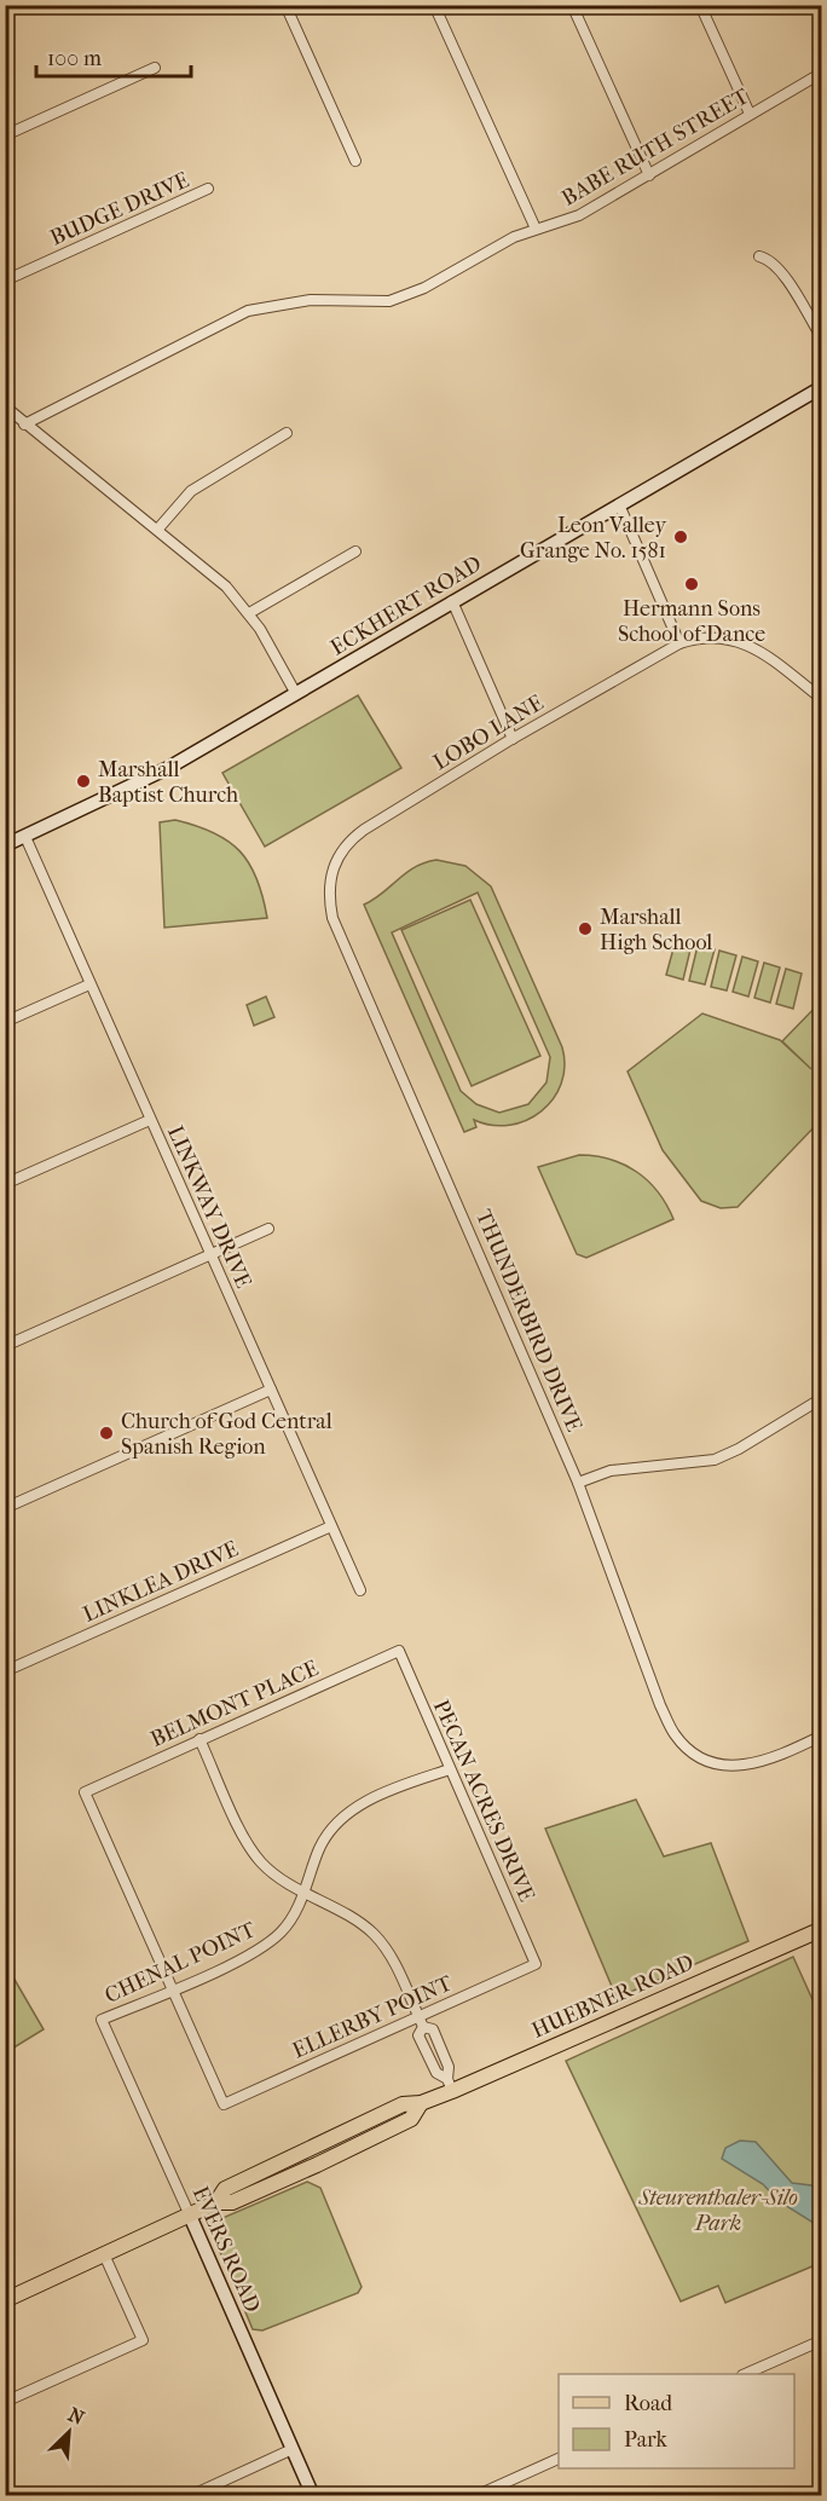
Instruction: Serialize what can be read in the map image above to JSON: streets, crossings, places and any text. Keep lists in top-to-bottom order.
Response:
{
  "streets": {
    "main road": ["ECKHERT ROAD", "HUEBNER ROAD", "EVERS ROAD"],
    "street": [
      "BABE RUTH STREET",
      "BUDGE DRIVE",
      "LOBO LANE",
      "LINKWAY DRIVE",
      "THUNDERBIRD DRIVE",
      "LINKLEA DRIVE",
      "BELMONT PLACE",
      "PECAN ACRES DRIVE",
      "CHENAL POINT",
      "ELLERBY POINT"
    ]
  },
  "crossings": [
    ["ECKHERT ROAD", "LINKWAY DRIVE"],
    ["LOBO LANE", "THUNDERBIRD DRIVE"],
    ["LINKWAY DRIVE", "LINKLEA DRIVE"],
    ["BELMONT PLACE", "PECAN ACRES DRIVE"],
    ["BELMONT PLACE", "CHENAL POINT"],
    ["BELMONT PLACE", "ELLERBY POINT"],
    ["PECAN ACRES DRIVE", "CHENAL POINT"],
    ["PECAN ACRES DRIVE", "ELLERBY POINT"],
    ["CHENAL POINT", "ELLERBY POINT"],
    ["CHENAL POINT", "EVERS ROAD"],
    ["HUEBNER ROAD", "EVERS ROAD"]
  ],
  "parks": ["Steurenthaler-Silo Park"],
  "places": [
    "Leon Valley Grange No. 1581",
    "Hermann Sons School of Dance",
    "Marshall Baptist Church",
    "Marshall High School",
    "Church of God Central Spanish Region"
  ],
  "legend": ["Road", "Park"],
  "scale_bar": "100 m",
  "north": "top right"
}
